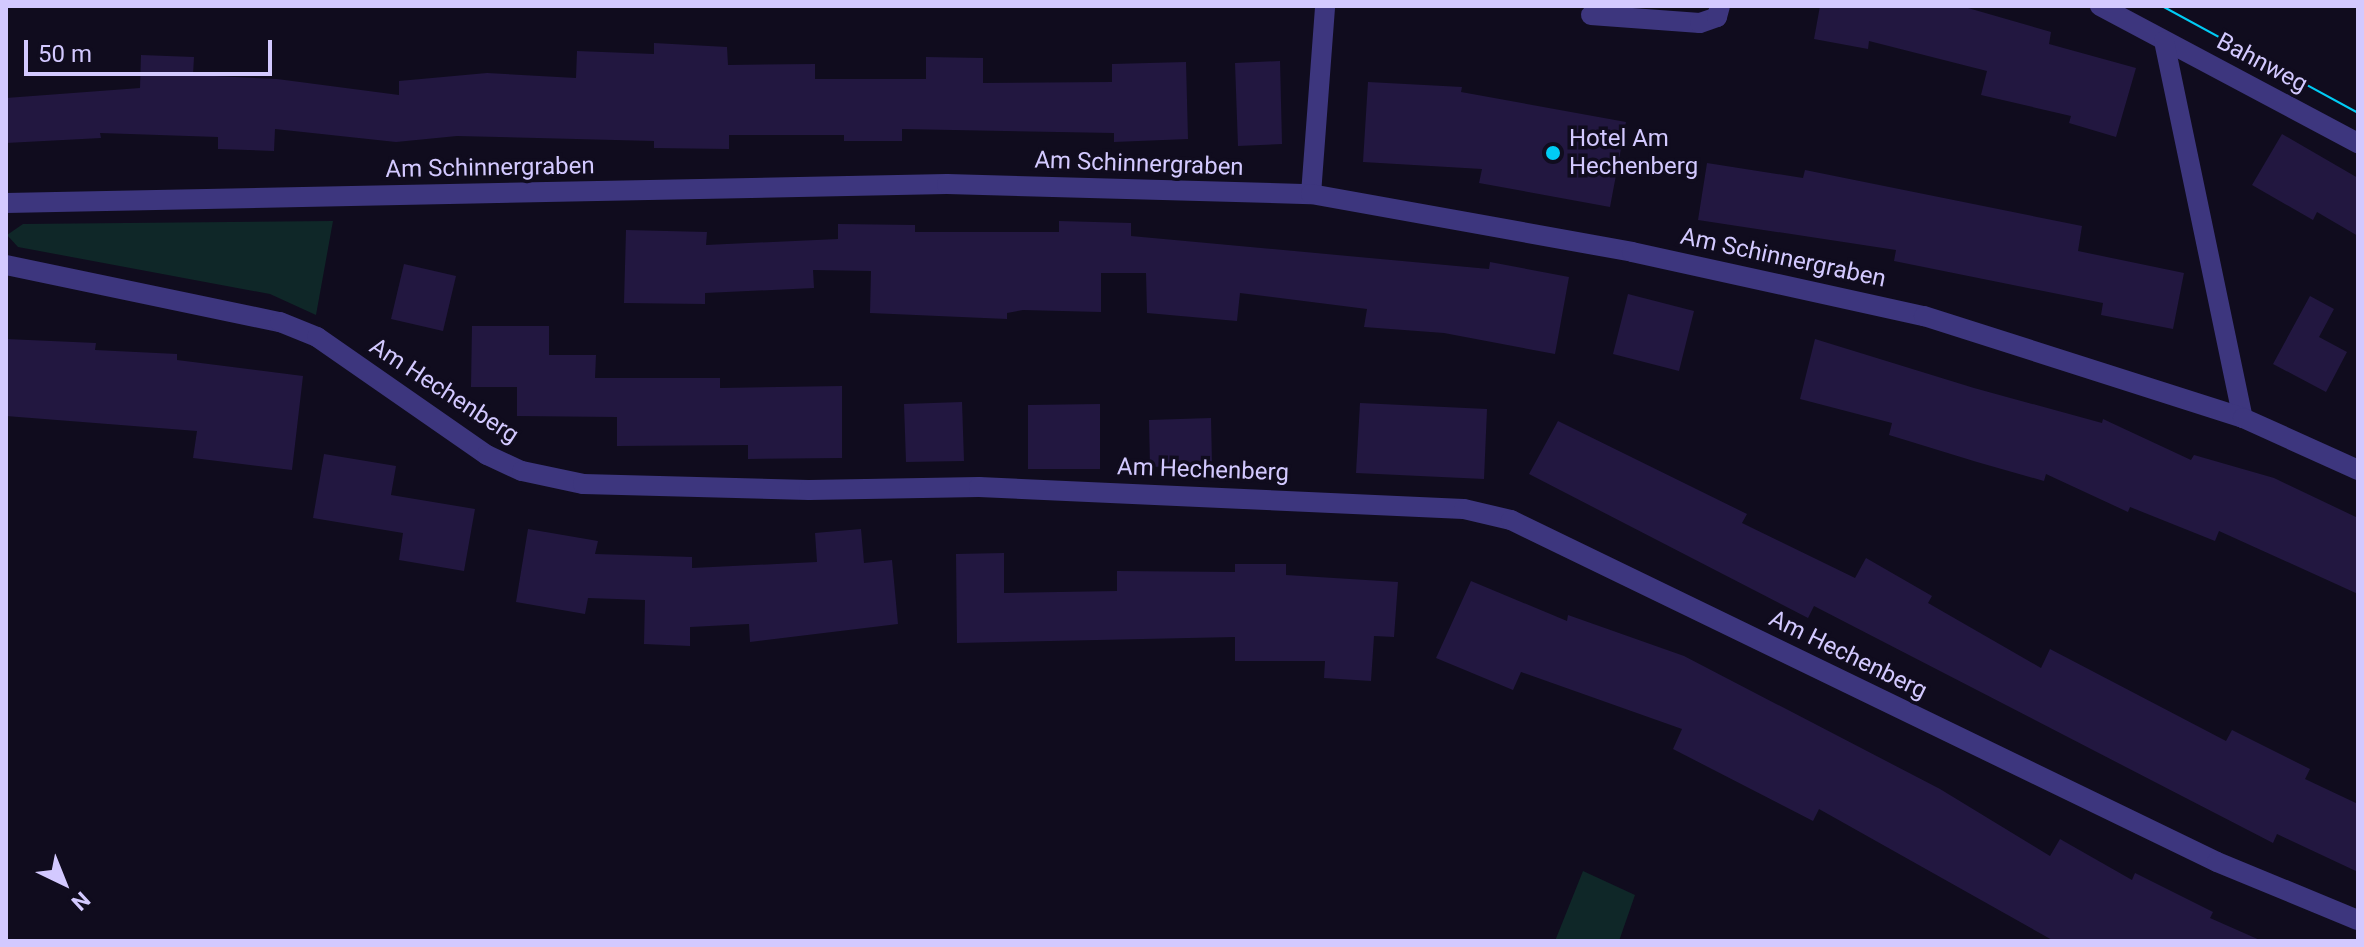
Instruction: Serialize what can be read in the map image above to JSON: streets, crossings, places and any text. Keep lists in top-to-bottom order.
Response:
{
  "streets": {
    "street": ["Bahnweg", "Am Schinnergraben", "Am Hechenberg"]
  },
  "places": ["Hotel Am Hechenberg"],
  "scale_bar": "50 m",
  "north": "bottom right"
}
